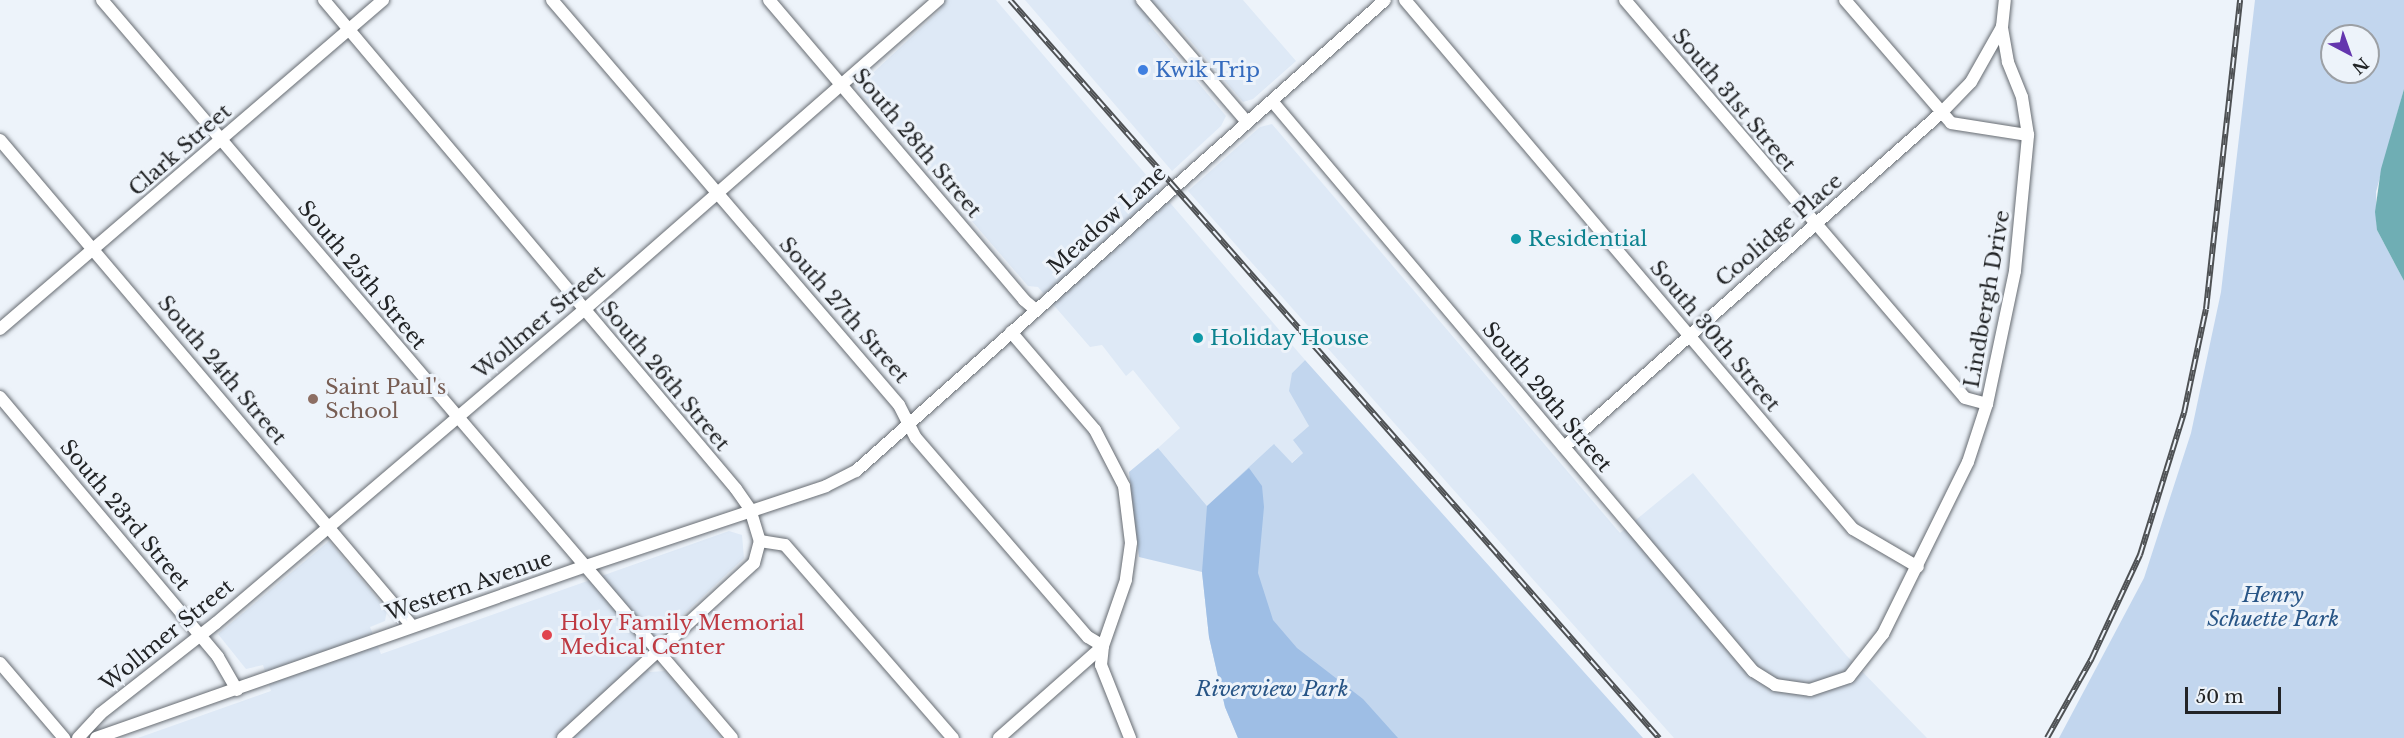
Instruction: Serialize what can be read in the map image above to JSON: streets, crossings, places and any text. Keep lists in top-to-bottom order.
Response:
{
  "streets": {
    "street": [
      "South 31st Street",
      "South 28th Street",
      "Clark Street",
      "Meadow Lane",
      "Coolidge Place",
      "South 25th Street",
      "Lindbergh Drive",
      "South 27th Street",
      "Wollmer Street",
      "South 30th Street",
      "South 24th Street",
      "South 26th Street",
      "South 29th Street",
      "South 23rd Street",
      "Western Avenue"
    ]
  },
  "crossings": [
    ["South 31st Street", "Coolidge Place"],
    ["South 31st Street", "Lindbergh Drive"],
    ["South 28th Street", "Meadow Lane"],
    ["South 28th Street", "Wollmer Street"],
    ["Clark Street", "South 25th Street"],
    ["Clark Street", "South 24th Street"],
    ["Clark Street", "South 26th Street"],
    ["Meadow Lane", "South 27th Street"],
    ["Meadow Lane", "South 29th Street"],
    ["Meadow Lane", "Western Avenue"],
    ["Coolidge Place", "Lindbergh Drive"],
    ["Coolidge Place", "South 30th Street"],
    ["Coolidge Place", "South 29th Street"],
    ["South 25th Street", "Wollmer Street"],
    ["South 25th Street", "Western Avenue"],
    ["Lindbergh Drive", "South 30th Street"],
    ["Lindbergh Drive", "South 29th Street"],
    ["South 27th Street", "Wollmer Street"],
    ["Wollmer Street", "South 24th Street"],
    ["Wollmer Street", "South 26th Street"],
    ["Wollmer Street", "South 23rd Street"],
    ["South 24th Street", "Western Avenue"],
    ["South 26th Street", "Western Avenue"],
    ["South 23rd Street", "Western Avenue"]
  ],
  "parks": ["Henry Schuette Park", "Riverview Park"],
  "places": [
    "Kwik Trip",
    "Residential",
    "Holiday House",
    "Saint Paul's School",
    "Holy Family Memorial Medical Center"
  ],
  "scale_bar": "50 m",
  "north": "bottom right"
}
